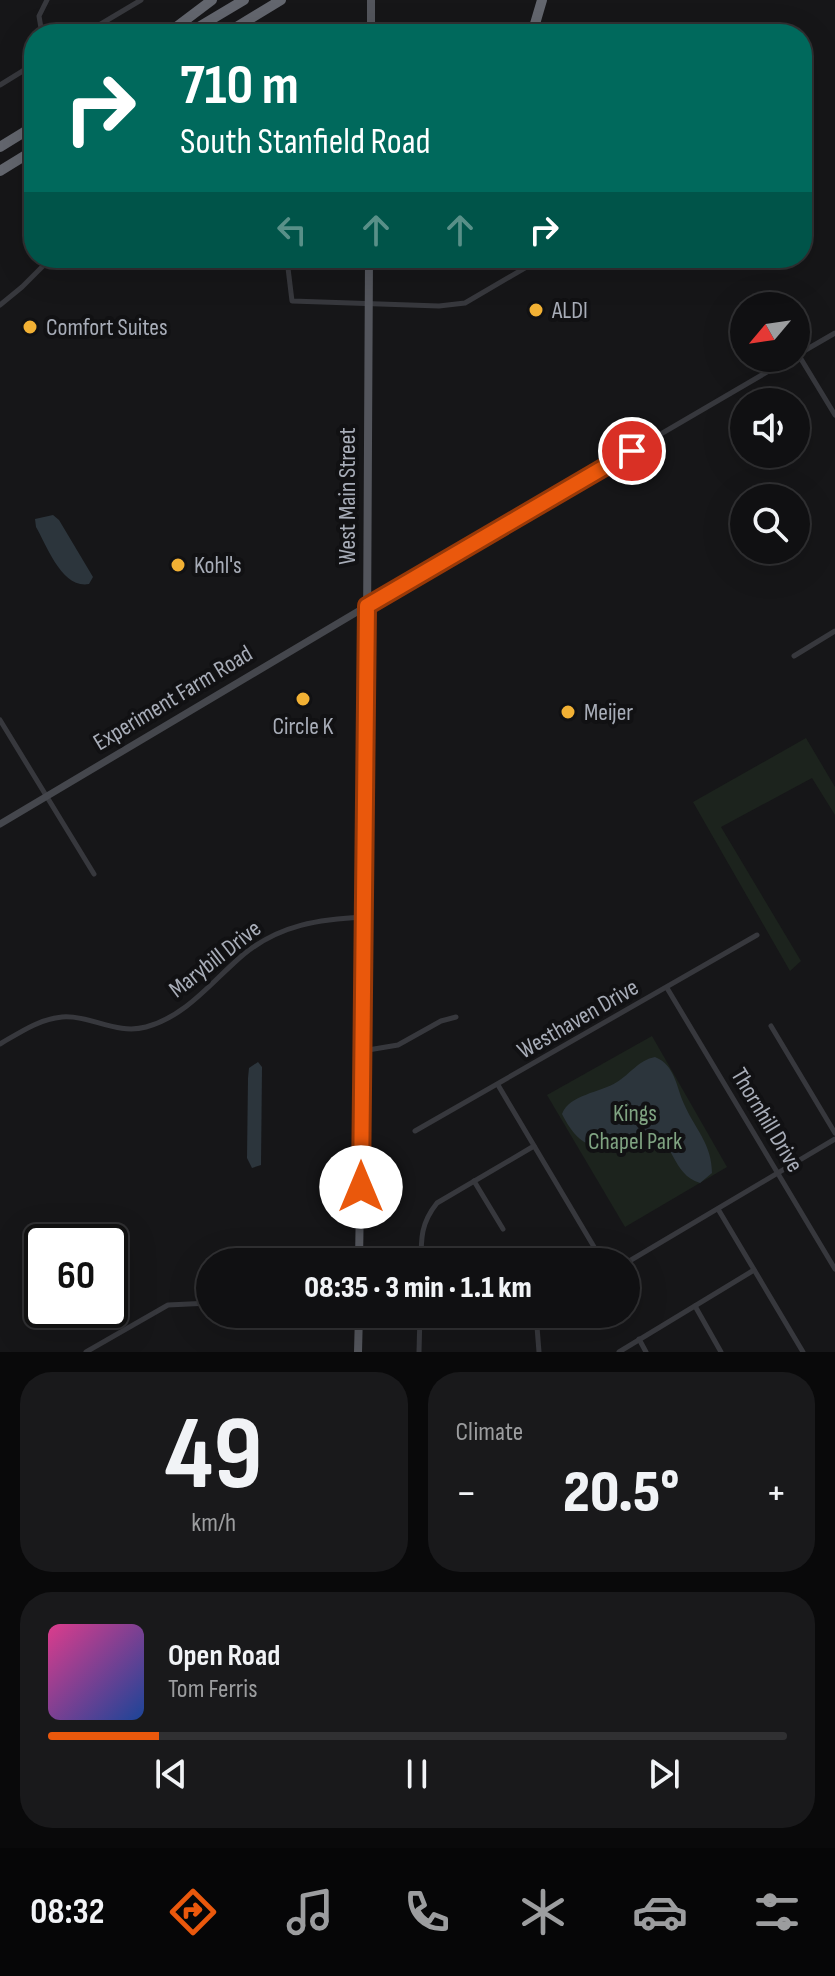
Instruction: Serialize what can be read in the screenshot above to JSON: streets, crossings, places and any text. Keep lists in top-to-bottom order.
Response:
{
  "streets": {
    "main road": ["West Main Street"],
    "street": [
      "Experiment Farm Road",
      "Marybill Drive",
      "Westhaven Drive",
      "Thornhill Drive"
    ]
  },
  "crossings": [
    ["West Main Street", "Experiment Farm Road"],
    ["West Main Street", "Marybill Drive"],
    ["Westhaven Drive", "Thornhill Drive"]
  ],
  "parks": ["Kings Chapel Park"],
  "places": [
    "ALDI",
    "Comfort Suites",
    "Kohl's",
    "Circle K",
    "Meijer"
  ],
  "north": "bottom left",
  "page": {
    "turn": ["710 m", "South Stanfield Road"],
    "limit": "60",
    "trip": "08:35 · 3 min · 1.1 km",
    "tile": [
      ["49", "km/h"],
      "Climate"
    ],
    "heat": ["−", "20.5°", "+"],
    "song": ["Open Road", "Tom Ferris"],
    "tabs": "08:32"
  }
}
